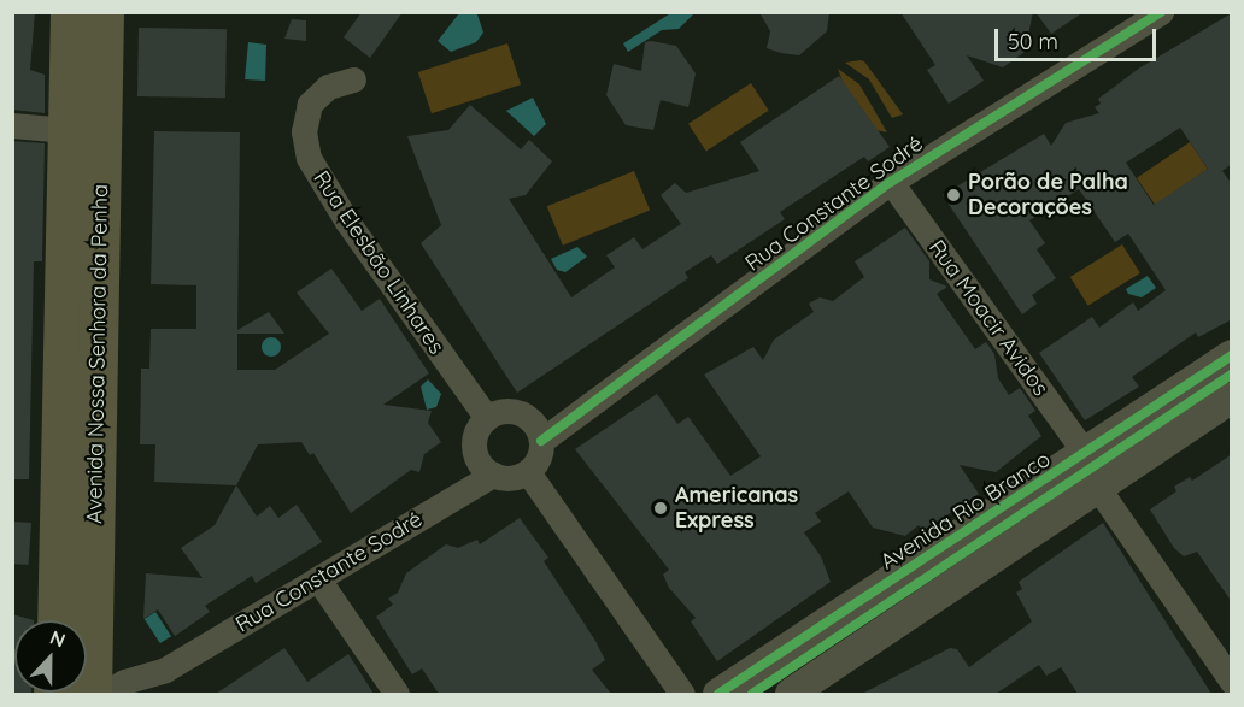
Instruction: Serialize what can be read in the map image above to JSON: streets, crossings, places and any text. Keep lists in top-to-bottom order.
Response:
{
  "streets": {
    "main road": ["Avenida Nossa Senhora da Penha"],
    "street": [
      "Rua Constante Sodré",
      "Rua Elesbão Linhares",
      "Rua Moacir Avidos",
      "Avenida Rio Branco"
    ]
  },
  "crossings": [
    ["Rua Constante Sodré", "Rua Elesbão Linhares"],
    ["Rua Constante Sodré", "Rua Moacir Avidos"],
    ["Rua Moacir Avidos", "Avenida Rio Branco"]
  ],
  "places": ["Porão de Palha Decorações", "Americanas Express"],
  "scale_bar": "50 m",
  "north": "top"
}
